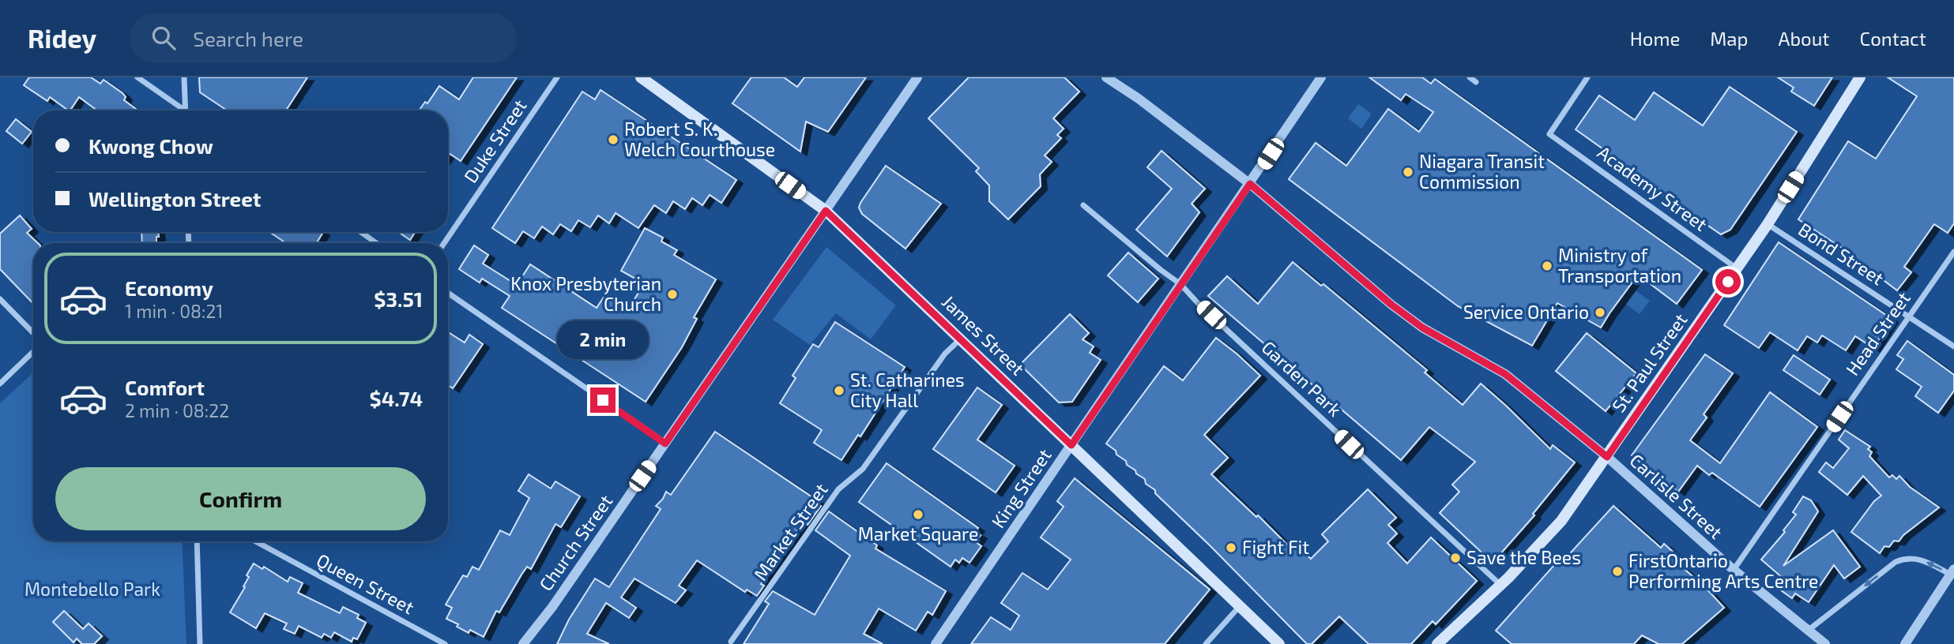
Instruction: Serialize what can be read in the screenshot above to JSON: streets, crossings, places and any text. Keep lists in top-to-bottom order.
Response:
{
  "streets": {
    "main road": ["James Street", "St. Paul Street"],
    "street": [
      "Duke Street",
      "Academy Street",
      "Bond Street",
      "Head Street",
      "Garden Park",
      "King Street",
      "Carlisle Street",
      "Market Street",
      "Church Street",
      "Queen Street"
    ]
  },
  "crossings": [
    ["Academy Street", "St. Paul Street"],
    ["Bond Street", "Head Street"],
    ["Bond Street", "St. Paul Street"],
    ["Head Street", "Carlisle Street"],
    ["James Street", "King Street"],
    ["James Street", "Market Street"],
    ["James Street", "Church Street"],
    ["St. Paul Street", "Garden Park"],
    ["St. Paul Street", "Carlisle Street"],
    ["Garden Park", "King Street"],
    ["King Street", "Carlisle Street"]
  ],
  "parks": ["Montebello Park"],
  "places": [
    "Robert S. K. Welch Courthouse",
    "Niagara Transit Commission",
    "Ministry of Transportation",
    "Knox Presbyterian Church",
    "Service Ontario",
    "St. Catharines City Hall",
    "Market Square",
    "Fight Fit",
    "Save the Bees",
    "FirstOntario Performing Arts Centre"
  ],
  "page": {
    "header": "Ridey",
    "search": "Search here",
    "nav": [
      "Home",
      "Map",
      "About",
      "Contact"
    ],
    "banner": ["Kwong Chow", "Wellington Street"],
    "list": [
      {
        "name": "Economy",
        "note": "1 min · 08:21",
        "value": "$3.51"
      },
      {
        "name": "Comfort",
        "note": "2 min · 08:22",
        "value": "$4.74"
      }
    ],
    "bubble": "2 min",
    "buttons": "Confirm"
  }
}
